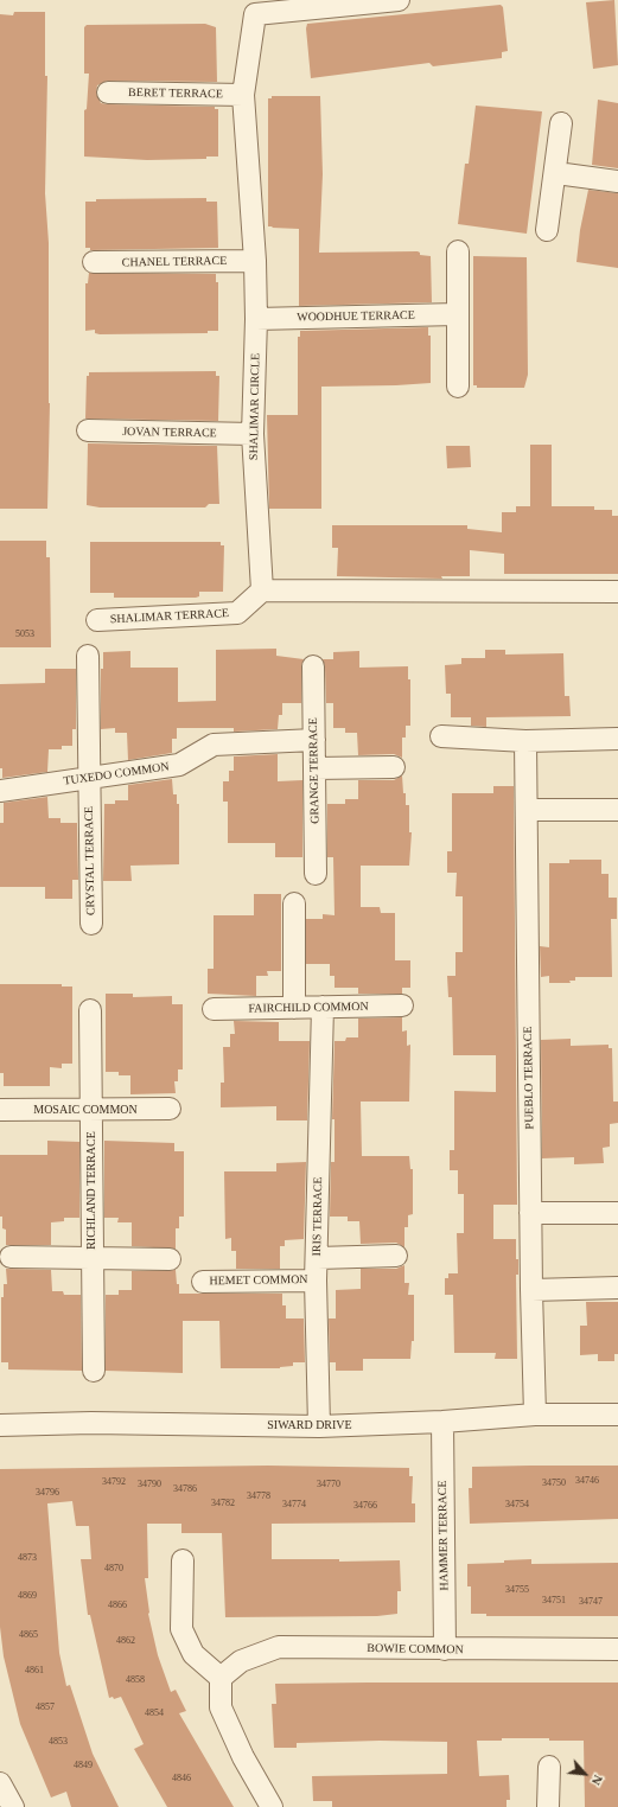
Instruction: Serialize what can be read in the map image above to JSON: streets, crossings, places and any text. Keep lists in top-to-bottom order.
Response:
{
  "streets": {
    "street": [
      "BERET TERRACE",
      "CHANEL TERRACE",
      "WOODHUE TERRACE",
      "SHALIMAR CIRCLE",
      "JOVAN TERRACE",
      "SHALIMAR TERRACE",
      "GRANGE TERRACE",
      "TUXEDO COMMON",
      "CRYSTAL TERRACE",
      "FAIRCHILD COMMON",
      "PUEBLO TERRACE",
      "MOSAIC COMMON",
      "RICHLAND TERRACE",
      "IRIS TERRACE",
      "HEMET COMMON",
      "SIWARD DRIVE",
      "HAMMER TERRACE",
      "BOWIE COMMON"
    ]
  },
  "crossings": [
    ["BERET TERRACE", "SHALIMAR CIRCLE"],
    ["CHANEL TERRACE", "SHALIMAR CIRCLE"],
    ["WOODHUE TERRACE", "SHALIMAR CIRCLE"],
    ["SHALIMAR CIRCLE", "JOVAN TERRACE"],
    ["SHALIMAR CIRCLE", "SHALIMAR TERRACE"],
    ["GRANGE TERRACE", "TUXEDO COMMON"],
    ["TUXEDO COMMON", "CRYSTAL TERRACE"],
    ["FAIRCHILD COMMON", "IRIS TERRACE"],
    ["PUEBLO TERRACE", "SIWARD DRIVE"],
    ["MOSAIC COMMON", "RICHLAND TERRACE"],
    ["IRIS TERRACE", "HEMET COMMON"],
    ["IRIS TERRACE", "SIWARD DRIVE"],
    ["SIWARD DRIVE", "HAMMER TERRACE"],
    ["HAMMER TERRACE", "BOWIE COMMON"]
  ],
  "house_numbers": [
    "5053",
    "34746",
    "34792",
    "34750",
    "34790",
    "34770",
    "34786",
    "34796",
    "34778",
    "34782",
    "34774",
    "34754",
    "34766",
    "4873",
    "4870",
    "34755",
    "4869",
    "34751",
    "34747",
    "4866",
    "4865",
    "4862",
    "4861",
    "4858",
    "4857",
    "4854",
    "4853",
    "4849",
    "4846"
  ],
  "north": "bottom right"
}
